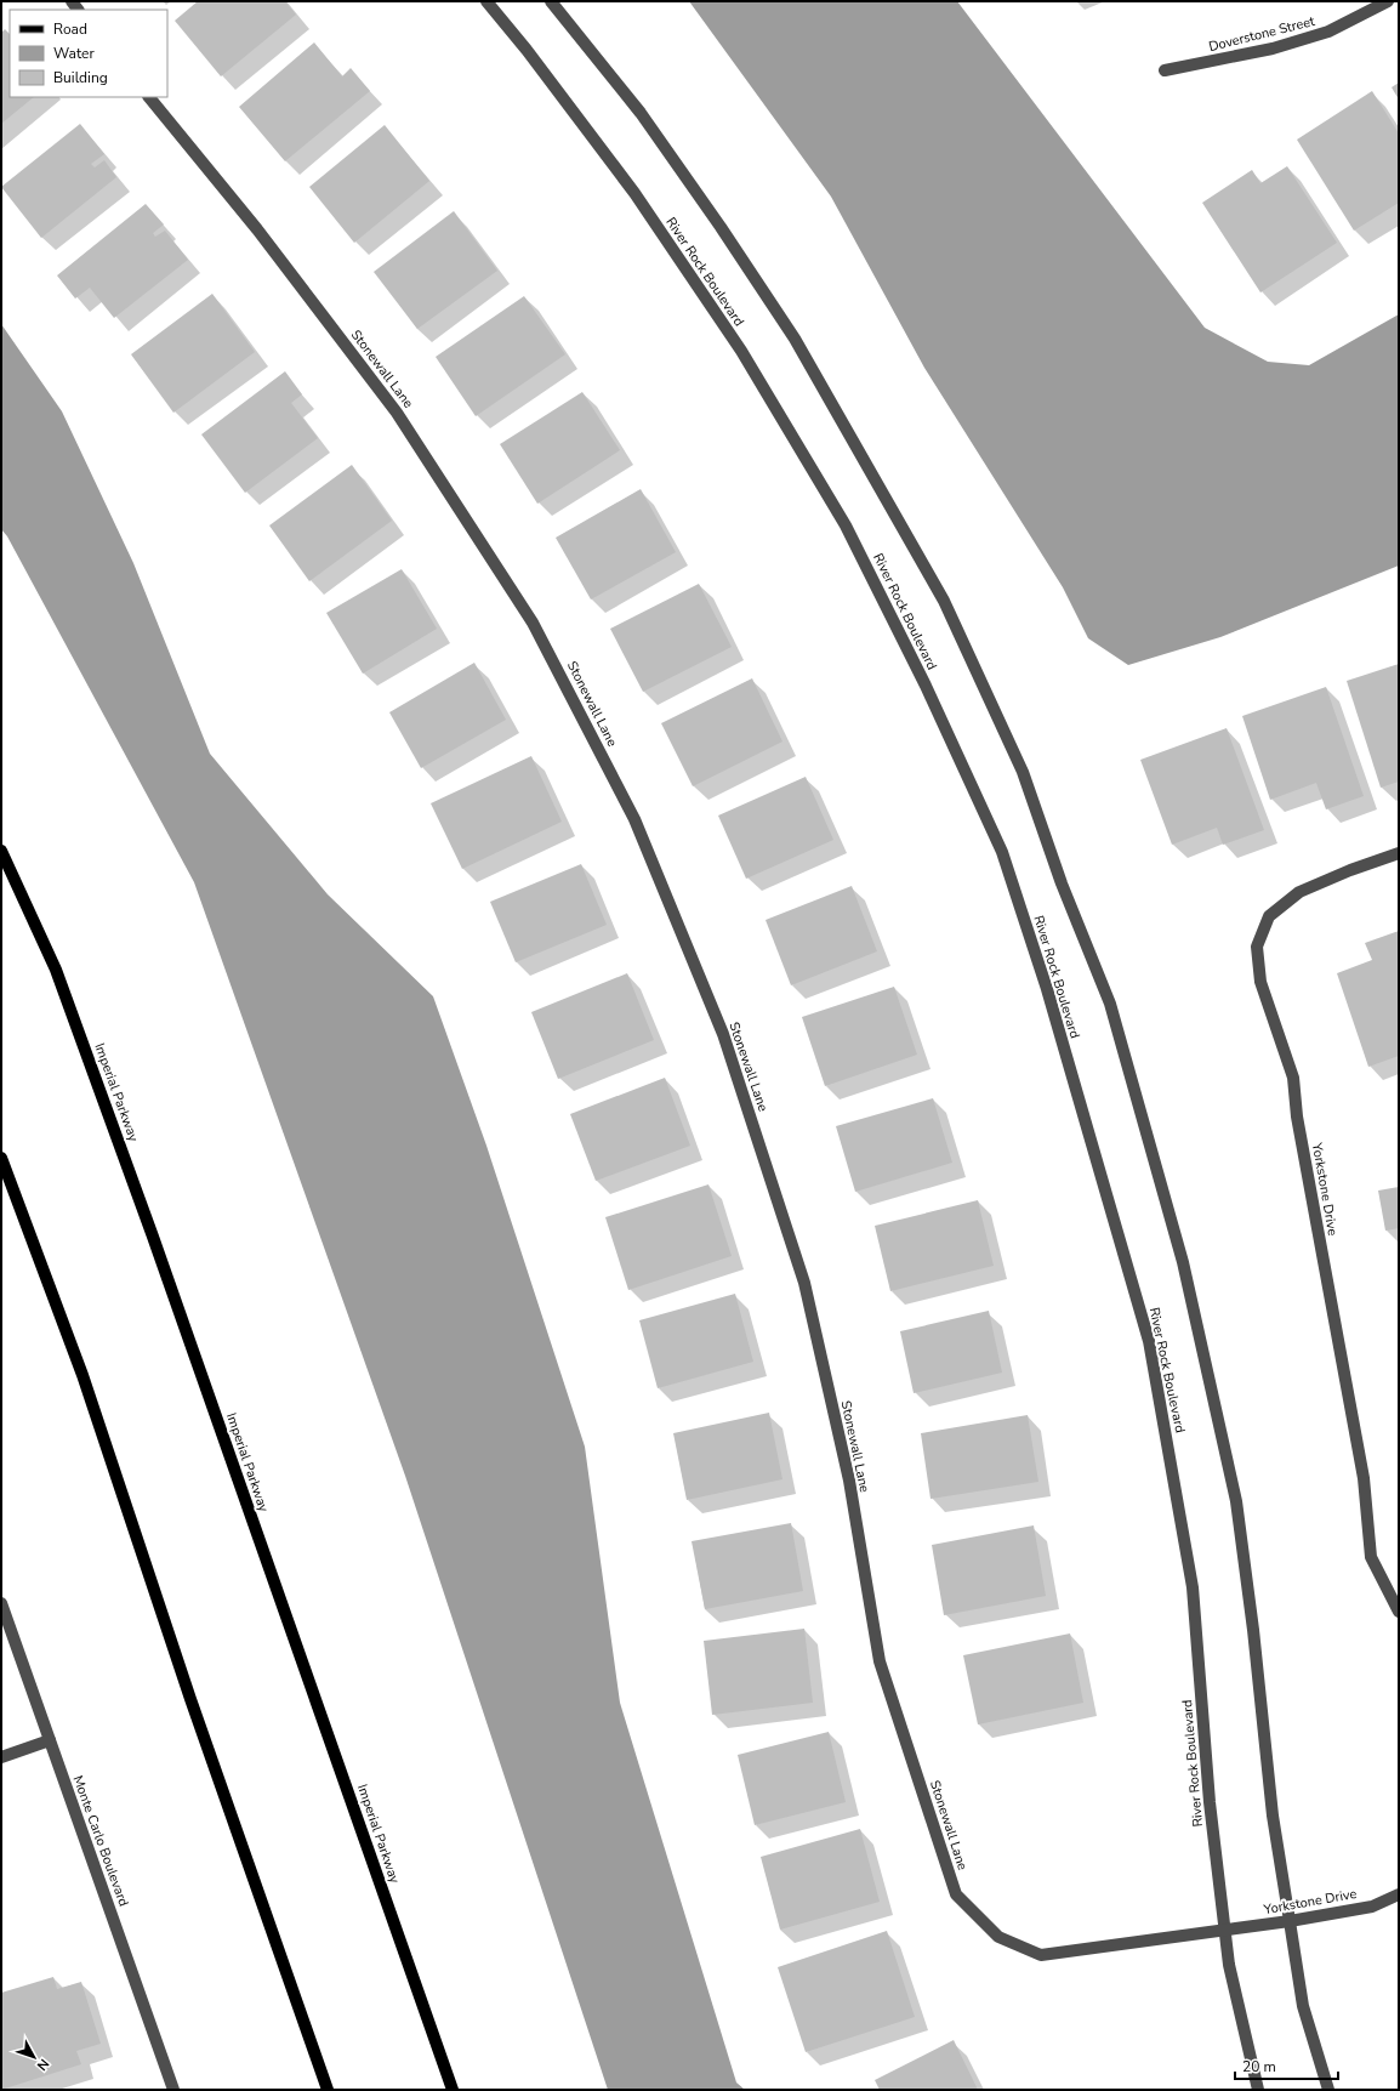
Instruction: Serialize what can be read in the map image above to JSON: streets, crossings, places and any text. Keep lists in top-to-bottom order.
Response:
{
  "streets": {
    "main road": ["Imperial Parkway"],
    "street": [
      "Doverstone Street",
      "River Rock Boulevard",
      "Stonewall Lane",
      "Yorkstone Drive",
      "Monte Carlo Boulevard"
    ]
  },
  "crossings": [
    ["River Rock Boulevard", "Stonewall Lane"],
    ["River Rock Boulevard", "Yorkstone Drive"],
    ["Stonewall Lane", "Yorkstone Drive"]
  ],
  "legend": ["Road", "Water", "Building"],
  "scale_bar": "20 m",
  "north": "bottom right"
}
